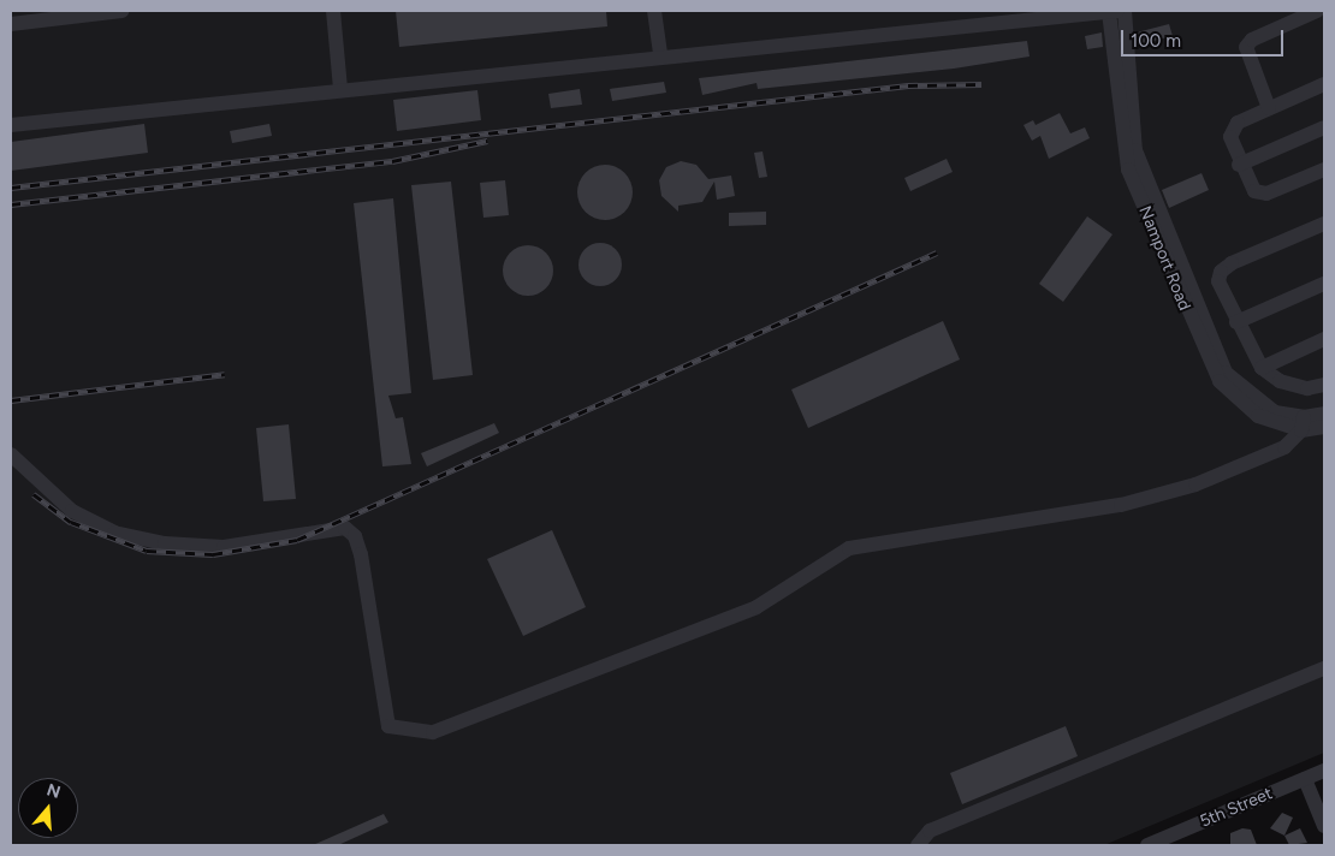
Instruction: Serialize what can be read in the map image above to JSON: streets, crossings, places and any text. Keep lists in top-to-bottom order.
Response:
{
  "streets": {
    "street": ["Namport Road", "5th Street"]
  },
  "scale_bar": "100 m",
  "north": "top"
}
